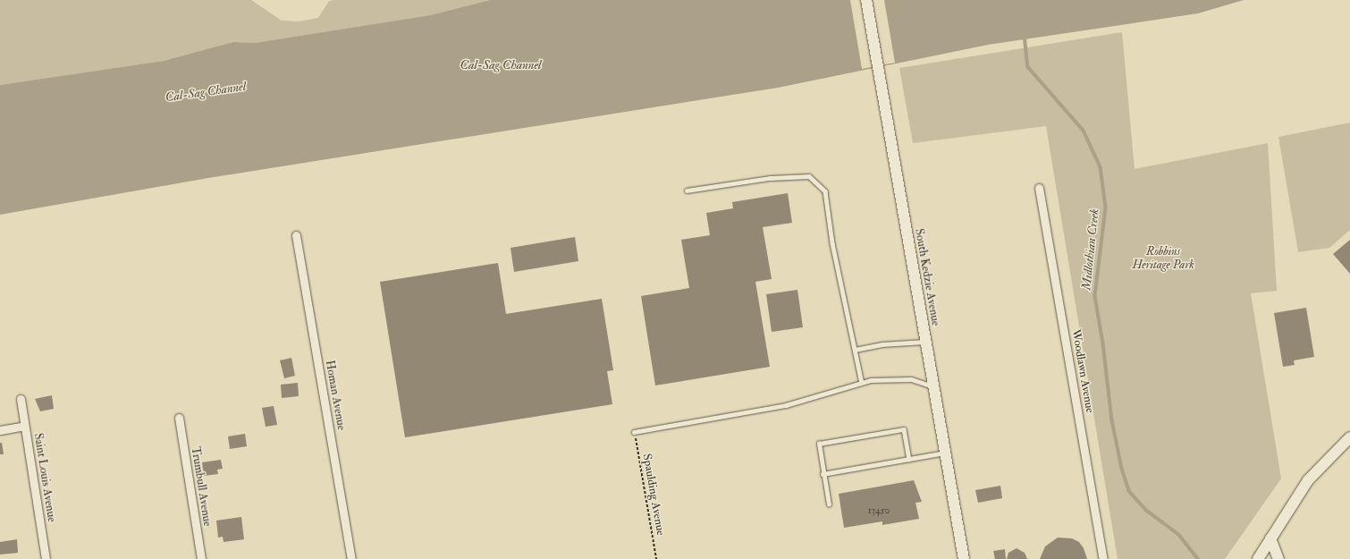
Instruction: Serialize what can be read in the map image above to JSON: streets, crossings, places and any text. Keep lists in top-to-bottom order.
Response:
{
  "streets": {
    "main road": ["South Kedzie Avenue"],
    "street": [
      "Woodlawn Avenue",
      "Homan Avenue",
      "Saint Louis Avenue",
      "Trumbull Avenue"
    ],
    "path": ["Spaulding Avenue"]
  },
  "water": ["Cal-Sag Channel", "Midlothian Creek"],
  "parks": ["Robbins Heritage Park"],
  "house_numbers": ["13450"]
}
